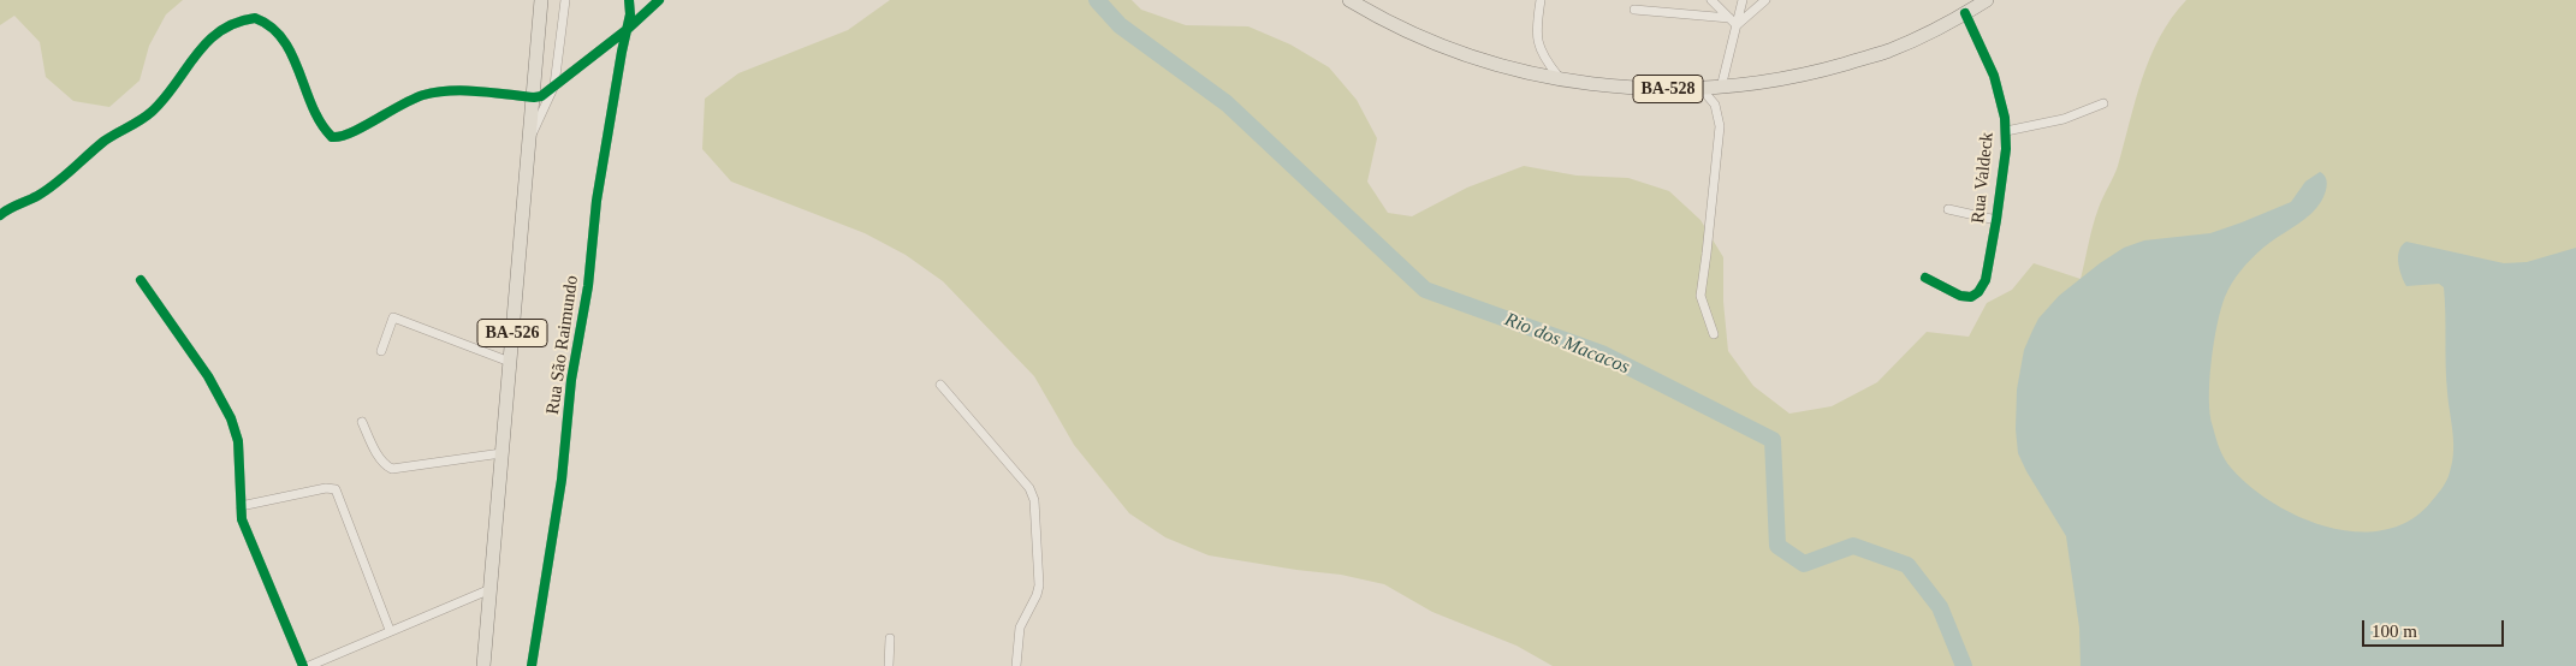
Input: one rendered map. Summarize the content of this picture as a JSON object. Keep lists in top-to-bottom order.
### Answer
{
  "streets": {
    "main road": ["BA-528", "BA-526"],
    "street": ["Rua Valdeck", "Rua São Raimundo"]
  },
  "crossings": [
    ["BA-528", "Rua Valdeck"]
  ],
  "water": ["Rio dos Macacos"],
  "scale_bar": "100 m"
}
